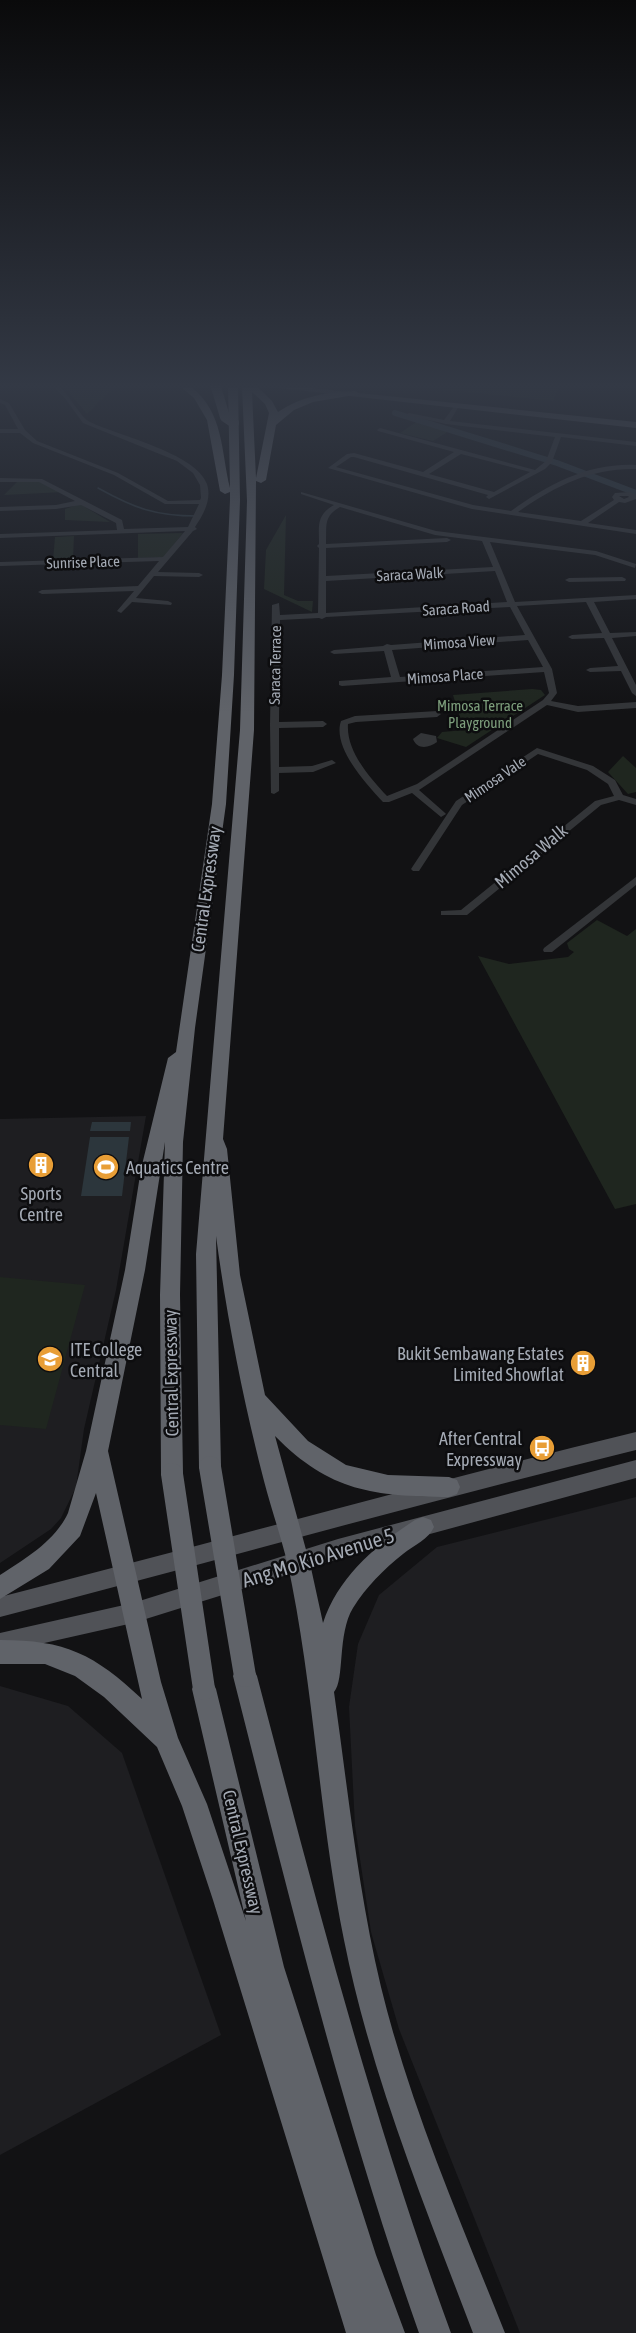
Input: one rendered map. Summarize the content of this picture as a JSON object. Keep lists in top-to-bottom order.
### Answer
{
  "streets": {
    "highway": ["Central Expressway"],
    "main road": ["Ang Mo Kio Avenue 5"],
    "street": [
      "Sunrise Place",
      "Saraca Walk",
      "Saraca Road",
      "Mimosa View",
      "Saraca Terrace",
      "Mimosa Place",
      "Mimosa Vale",
      "Mimosa Walk"
    ]
  },
  "crossings": [
    ["Saraca Road", "Saraca Terrace"],
    ["Mimosa Vale", "Mimosa Walk"]
  ],
  "parks": ["Mimosa Terrace Playground"],
  "places": {
    "building": ["Sports Centre", "Bukit Sembawang Estates Limited Showflat"],
    "sports": ["Aquatics Centre"],
    "school or university": ["ITE College Central"],
    "bus stop": ["After Central Expressway"]
  }
}
